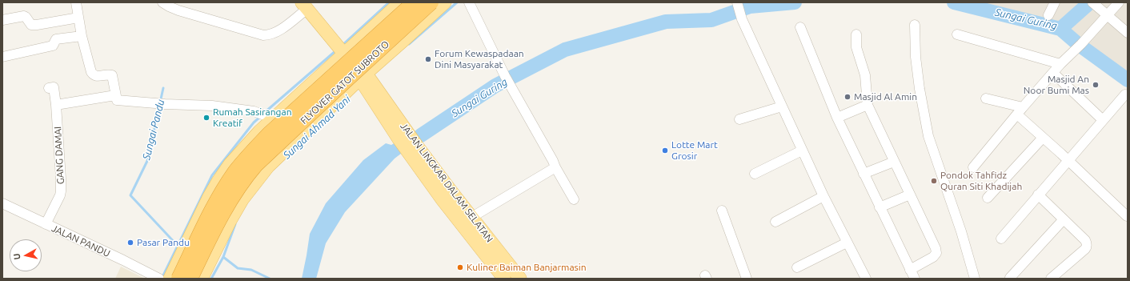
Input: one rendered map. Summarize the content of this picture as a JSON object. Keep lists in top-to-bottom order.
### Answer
{
  "streets": {
    "highway": ["FLYOVER GATOT SUBROTO"],
    "main road": ["JALAN LINGKAR DALAM SELATAN"],
    "street": ["GANG DAMAI", "JALAN PANDU"]
  },
  "crossings": [
    ["GANG DAMAI", "JALAN PANDU"]
  ],
  "water": ["Sungai Guring", "Sungai Ahmad Yani", "Sungai Pandu"],
  "places": [
    "Forum Kewaspadaan Dini Masyarakat",
    "Masjid An Noor Bumi Mas",
    "Masjid Al Amin",
    "Rumah Sasirangan Kreatif",
    "Lotte Mart Grosir",
    "Pondok Tahfidz Quran Siti Khadijah",
    "Pasar Pandu",
    "Kuliner Baiman Banjarmasin"
  ],
  "north": "left"
}
